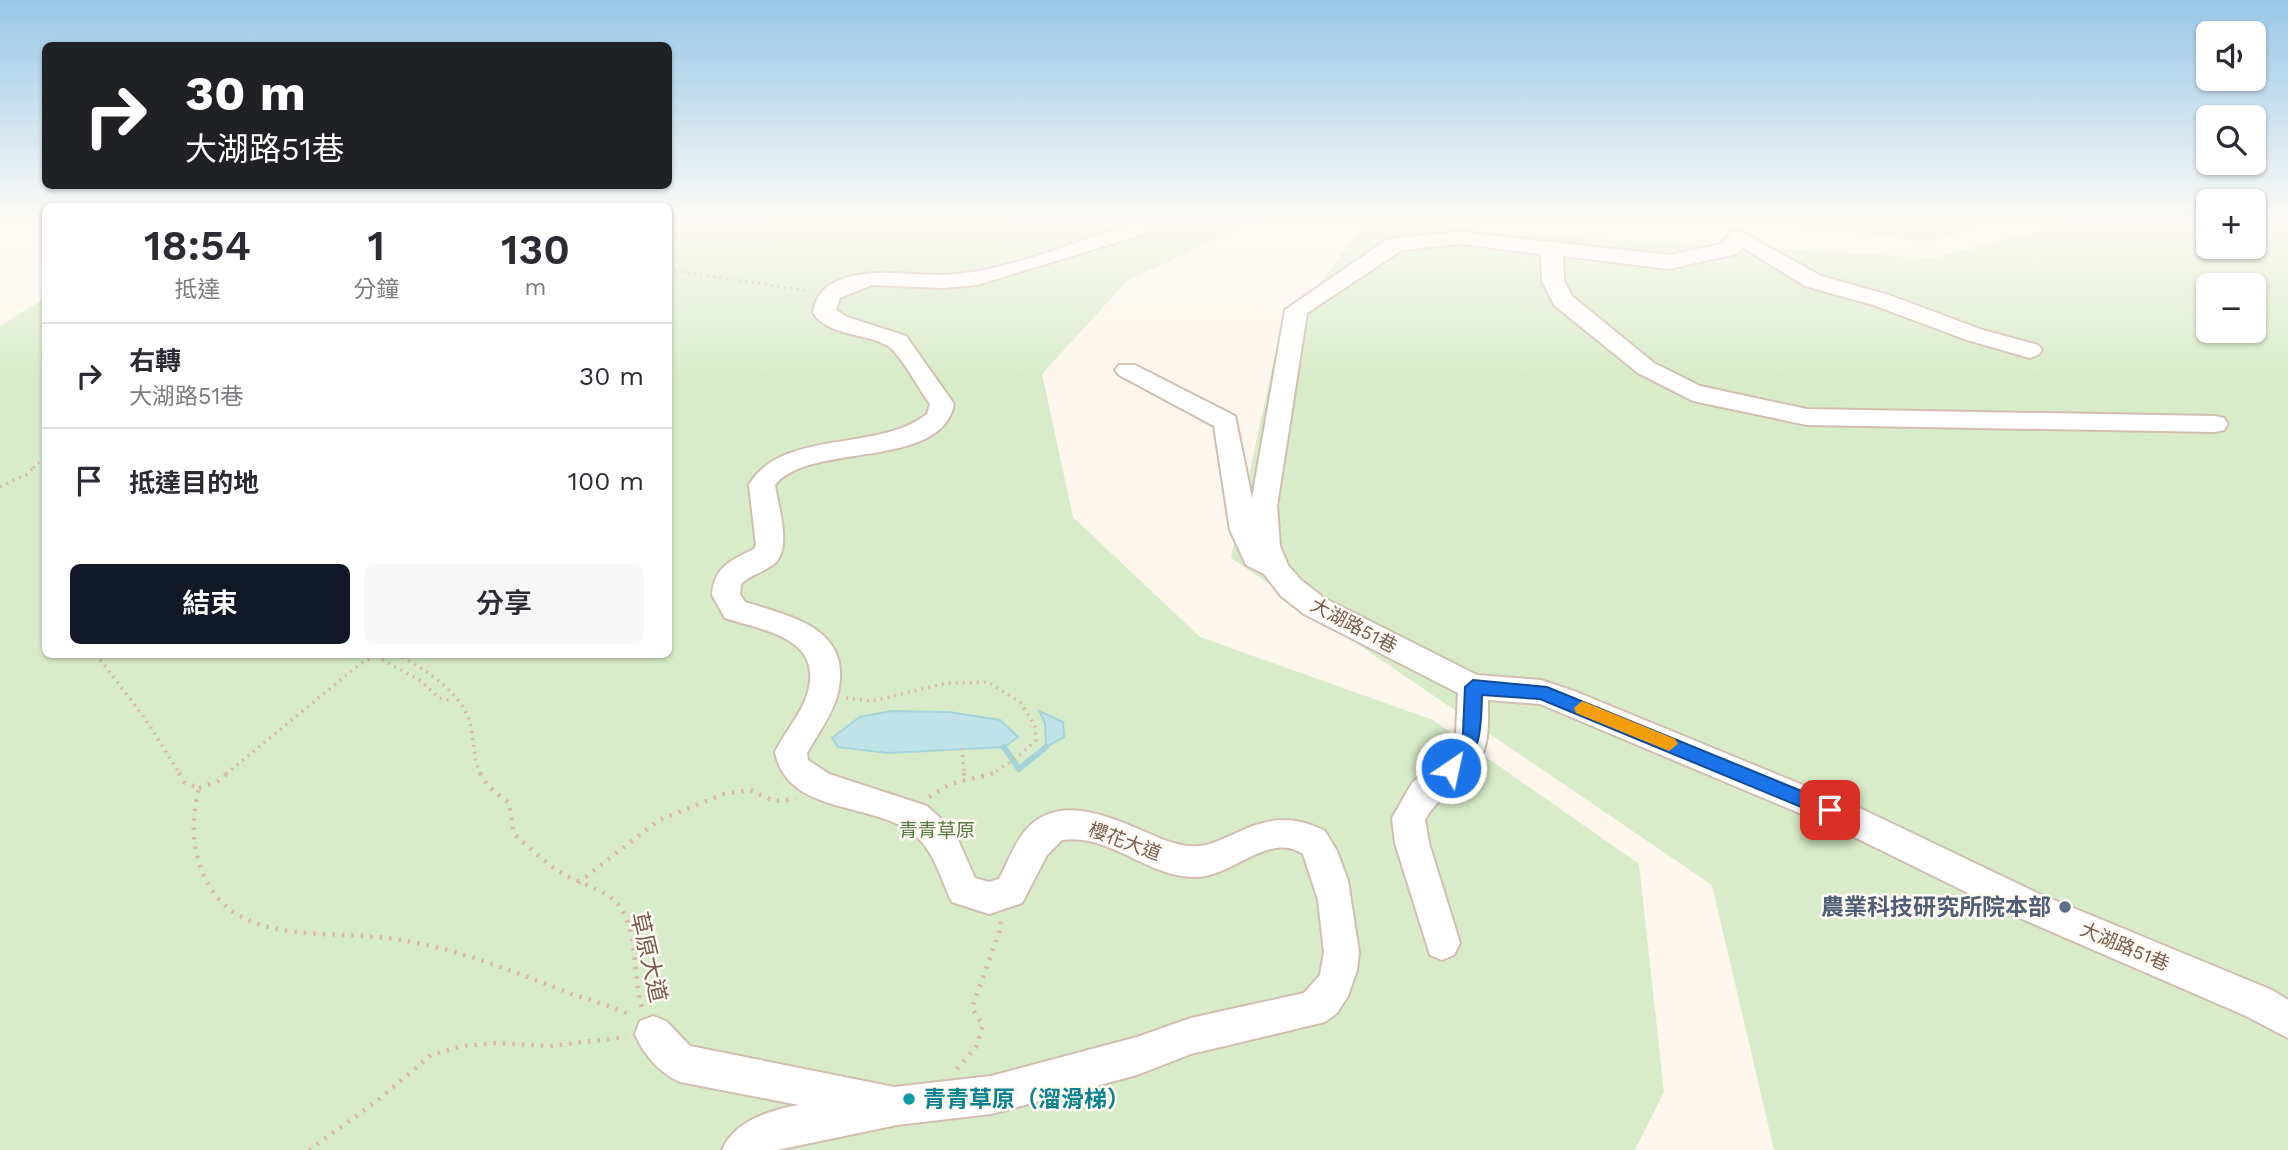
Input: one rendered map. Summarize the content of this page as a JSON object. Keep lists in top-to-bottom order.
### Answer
{
  "streets": {
    "street": ["大湖路51巷", "櫻花大道"],
    "path": ["草原大道"]
  },
  "parks": ["青青草原"],
  "places": ["農業科技研究所院本部", "青青草原（溜滑梯）"],
  "page": {
    "map_buttons": ["+", "−"],
    "turn": ["30 m", "大湖路51巷"],
    "eta": [
      "18:54",
      "抵達",
      "1",
      "分鐘",
      "130",
      "m"
    ],
    "list": [
      {
        "name": "右轉",
        "note": "大湖路51巷",
        "value": "30 m"
      },
      {
        "name": "抵達目的地",
        "value": "100 m"
      }
    ],
    "buttons": ["結束", "分享"]
  }
}
